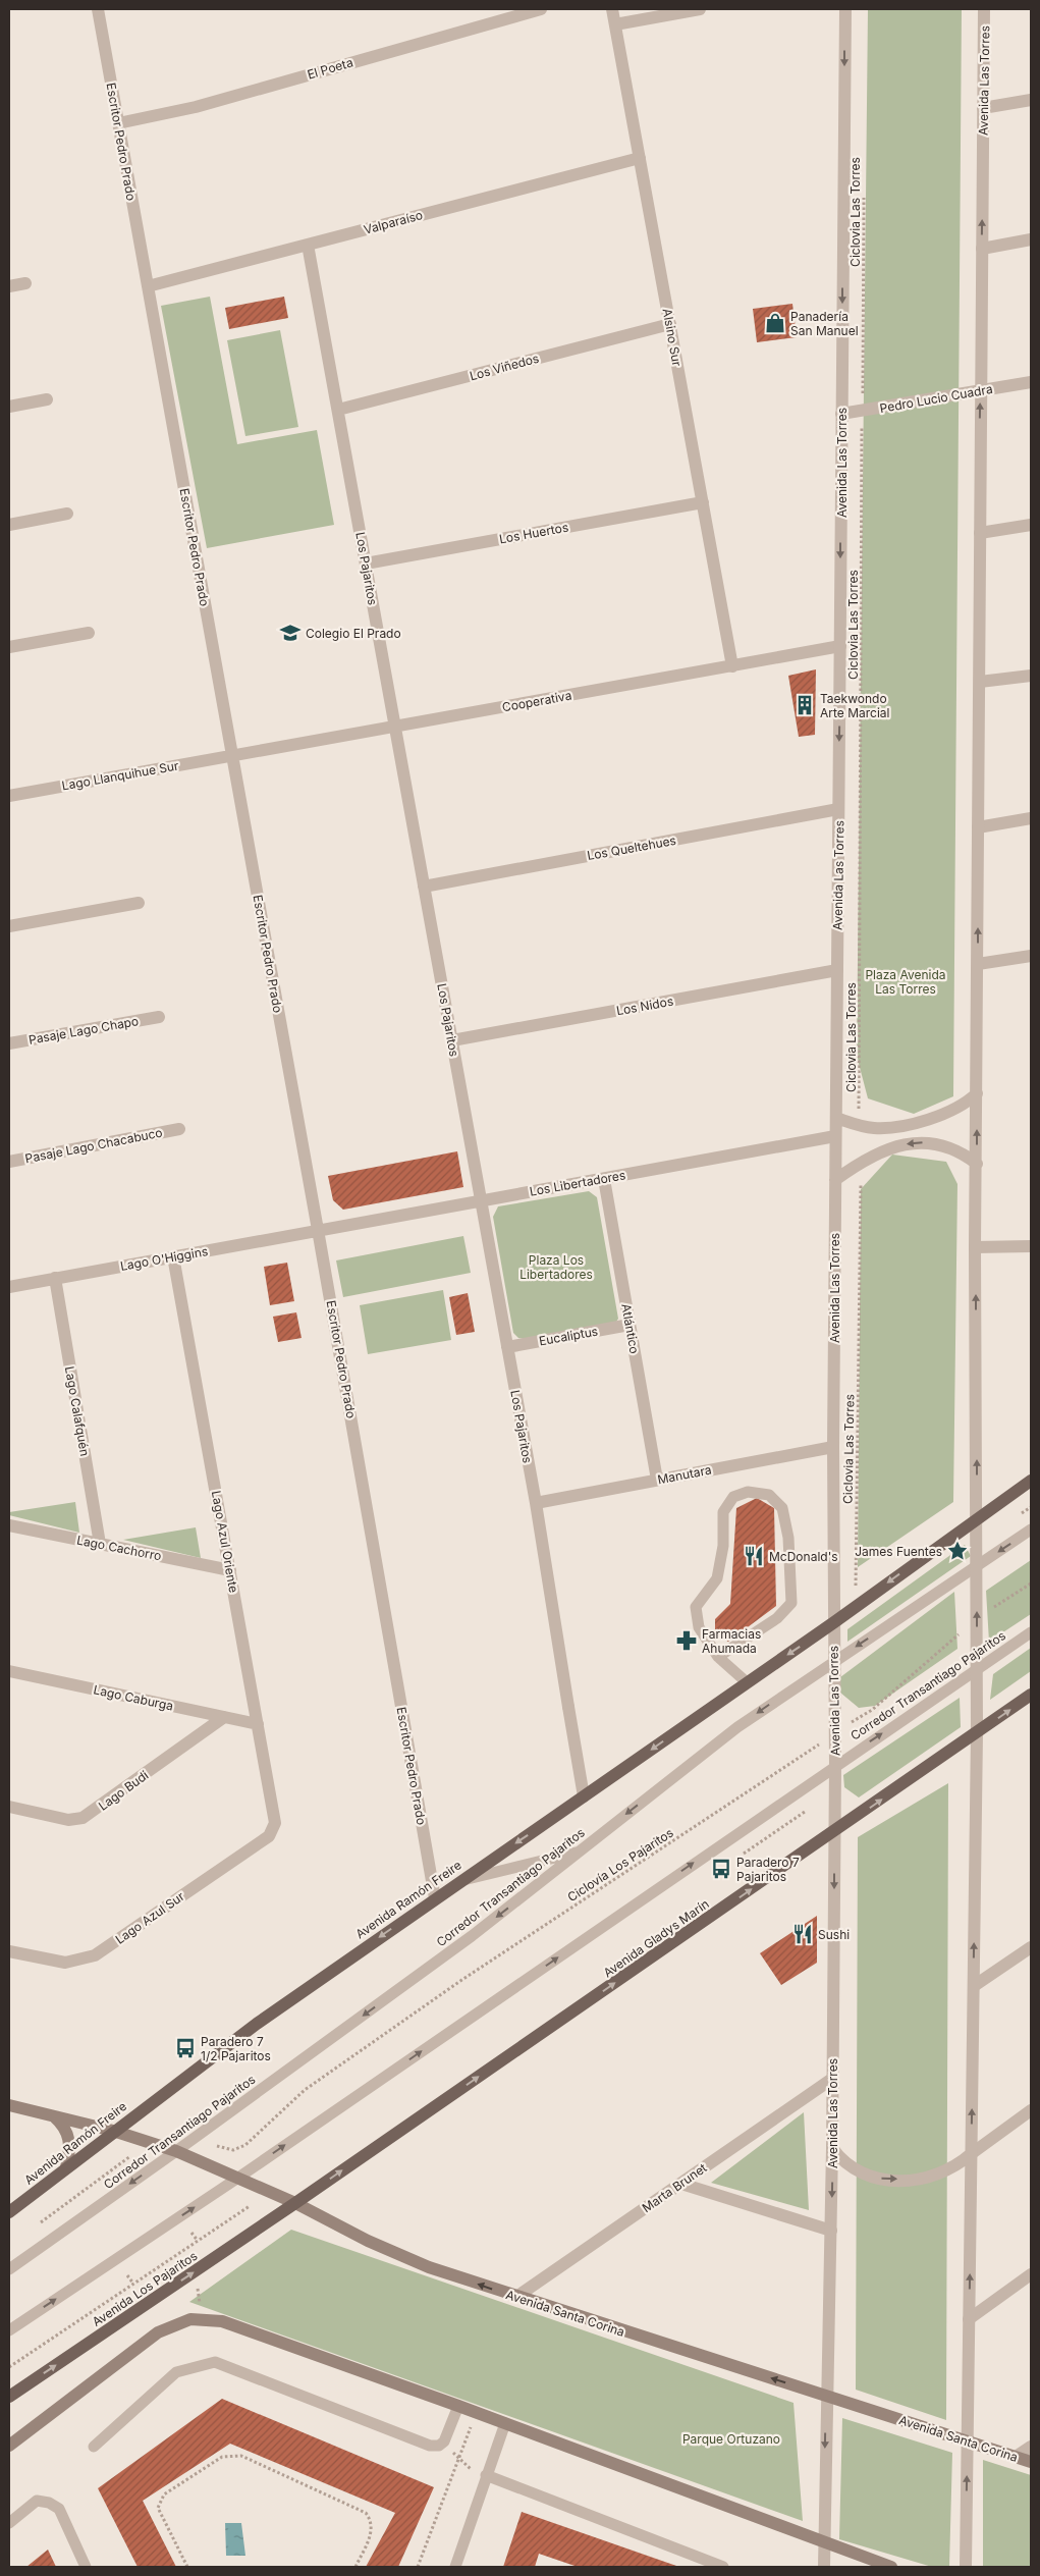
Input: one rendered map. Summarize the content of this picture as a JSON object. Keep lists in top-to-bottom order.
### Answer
{
  "streets": {
    "main road": [
      "Avenida Ramón Freire",
      "Avenida Gladys Marín",
      "Avenida Los Pajaritos",
      "Avenida Santa Corina"
    ],
    "street": [
      "El Poeta",
      "Avenida Las Torres",
      "Escritor Pedro Prado",
      "Valparaíso",
      "Alsino Sur",
      "Los Viñedos",
      "Pedro Lucio Cuadra",
      "Los Huertos",
      "Los Pajaritos",
      "Cooperativa",
      "Lago Llanquihue Sur",
      "Los Queltehues",
      "Los Nidos",
      "Pasaje Lago Chapo",
      "Pasaje Lago Chacabuco",
      "Los Libertadores",
      "Lago O'Higgins",
      "Atlántico",
      "Eucaliptus",
      "Lago Calafquén",
      "Manutara",
      "Lago Azul Oriente",
      "Lago Cachorro",
      "Lago Caburga",
      "Lago Budi",
      "Lago Azul Sur",
      "Marta Brunet"
    ],
    "lane": ["Corredor Transantiago Pajaritos"],
    "path": ["Ciclovia Las Torres", "Ciclovía Los Pajaritos"]
  },
  "crossings": [
    ["El Poeta", "Escritor Pedro Prado"],
    ["Avenida Las Torres", "Pedro Lucio Cuadra"],
    ["Avenida Las Torres", "Cooperativa"],
    ["Avenida Las Torres", "Los Queltehues"],
    ["Avenida Las Torres", "Los Nidos"],
    ["Avenida Las Torres", "Los Libertadores"],
    ["Avenida Las Torres", "Manutara"],
    ["Avenida Las Torres", "Corredor Transantiago Pajaritos"],
    ["Avenida Las Torres", "Ciclovía Los Pajaritos"],
    ["Avenida Las Torres", "Avenida Ramón Freire"],
    ["Avenida Las Torres", "Avenida Gladys Marín"],
    ["Avenida Las Torres", "Marta Brunet"],
    ["Avenida Las Torres", "Avenida Santa Corina"],
    ["Escritor Pedro Prado", "Valparaíso"],
    ["Escritor Pedro Prado", "Cooperativa"],
    ["Escritor Pedro Prado", "Lago Llanquihue Sur"],
    ["Escritor Pedro Prado", "Los Libertadores"],
    ["Escritor Pedro Prado", "Lago O'Higgins"],
    ["Escritor Pedro Prado", "Avenida Ramón Freire"],
    ["Ciclovia Las Torres", "Pedro Lucio Cuadra"],
    ["Valparaíso", "Alsino Sur"],
    ["Valparaíso", "Los Pajaritos"],
    ["Alsino Sur", "Los Viñedos"],
    ["Alsino Sur", "Los Huertos"],
    ["Alsino Sur", "Cooperativa"],
    ["Los Viñedos", "Los Pajaritos"],
    ["Los Huertos", "Los Pajaritos"],
    ["Los Pajaritos", "Cooperativa"],
    ["Los Pajaritos", "Los Queltehues"],
    ["Los Pajaritos", "Los Nidos"],
    ["Los Pajaritos", "Los Libertadores"],
    ["Los Pajaritos", "Eucaliptus"],
    ["Los Pajaritos", "Manutara"],
    ["Los Pajaritos", "Avenida Ramón Freire"],
    ["Cooperativa", "Lago Llanquihue Sur"],
    ["Los Libertadores", "Lago O'Higgins"],
    ["Los Libertadores", "Atlántico"],
    ["Lago O'Higgins", "Lago Calafquén"],
    ["Lago O'Higgins", "Lago Azul Oriente"],
    ["Atlántico", "Eucaliptus"],
    ["Atlántico", "Manutara"],
    ["Lago Calafquén", "Lago Cachorro"],
    ["Lago Azul Oriente", "Lago Cachorro"],
    ["Lago Azul Oriente", "Lago Caburga"],
    ["Lago Azul Oriente", "Lago Azul Sur"],
    ["Corredor Transantiago Pajaritos", "Avenida Santa Corina"],
    ["Lago Caburga", "Lago Budi"],
    ["Avenida Ramón Freire", "Avenida Santa Corina"],
    ["Avenida Gladys Marín", "Avenida Los Pajaritos"],
    ["Avenida Gladys Marín", "Avenida Santa Corina"],
    ["Marta Brunet", "Avenida Santa Corina"],
    ["Avenida Los Pajaritos", "Avenida Santa Corina"]
  ],
  "one_way": ["Avenida Ramón Freire", "Avenida Gladys Marín", "Avenida Santa Corina"],
  "parks": ["Plaza Avenida Las Torres", "Plaza Los Libertadores", "Parque Ortuzano"],
  "places": {
    "shop": ["Panadería San Manuel"],
    "school or university": ["Colegio El Prado"],
    "building": ["Taekwondo Arte Marcial"],
    "place": ["James Fuentes"],
    "restaurant": ["McDonald's", "Sushi"],
    "pharmacy": ["Farmacias Ahumada"],
    "bus stop": ["Paradero 7 Pajaritos", "Paradero 7 1/2 Pajaritos"]
  }
}
